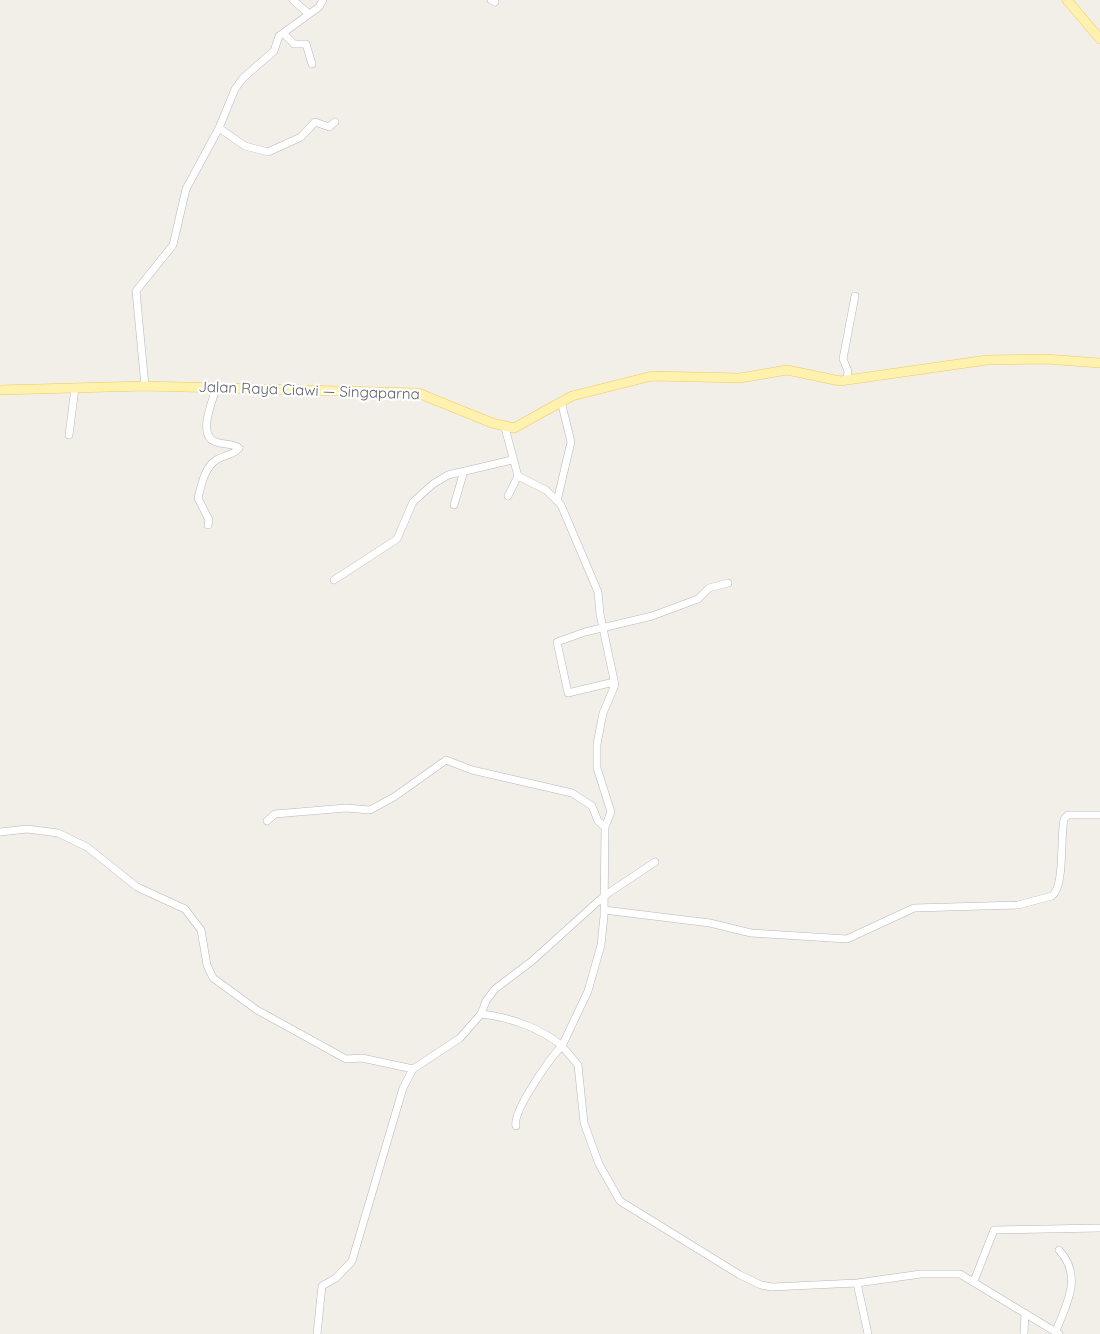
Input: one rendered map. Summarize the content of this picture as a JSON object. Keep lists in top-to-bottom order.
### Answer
{
  "streets": {
    "main road": ["Jalan Raya Ciawi — Singaparna"]
  }
}
